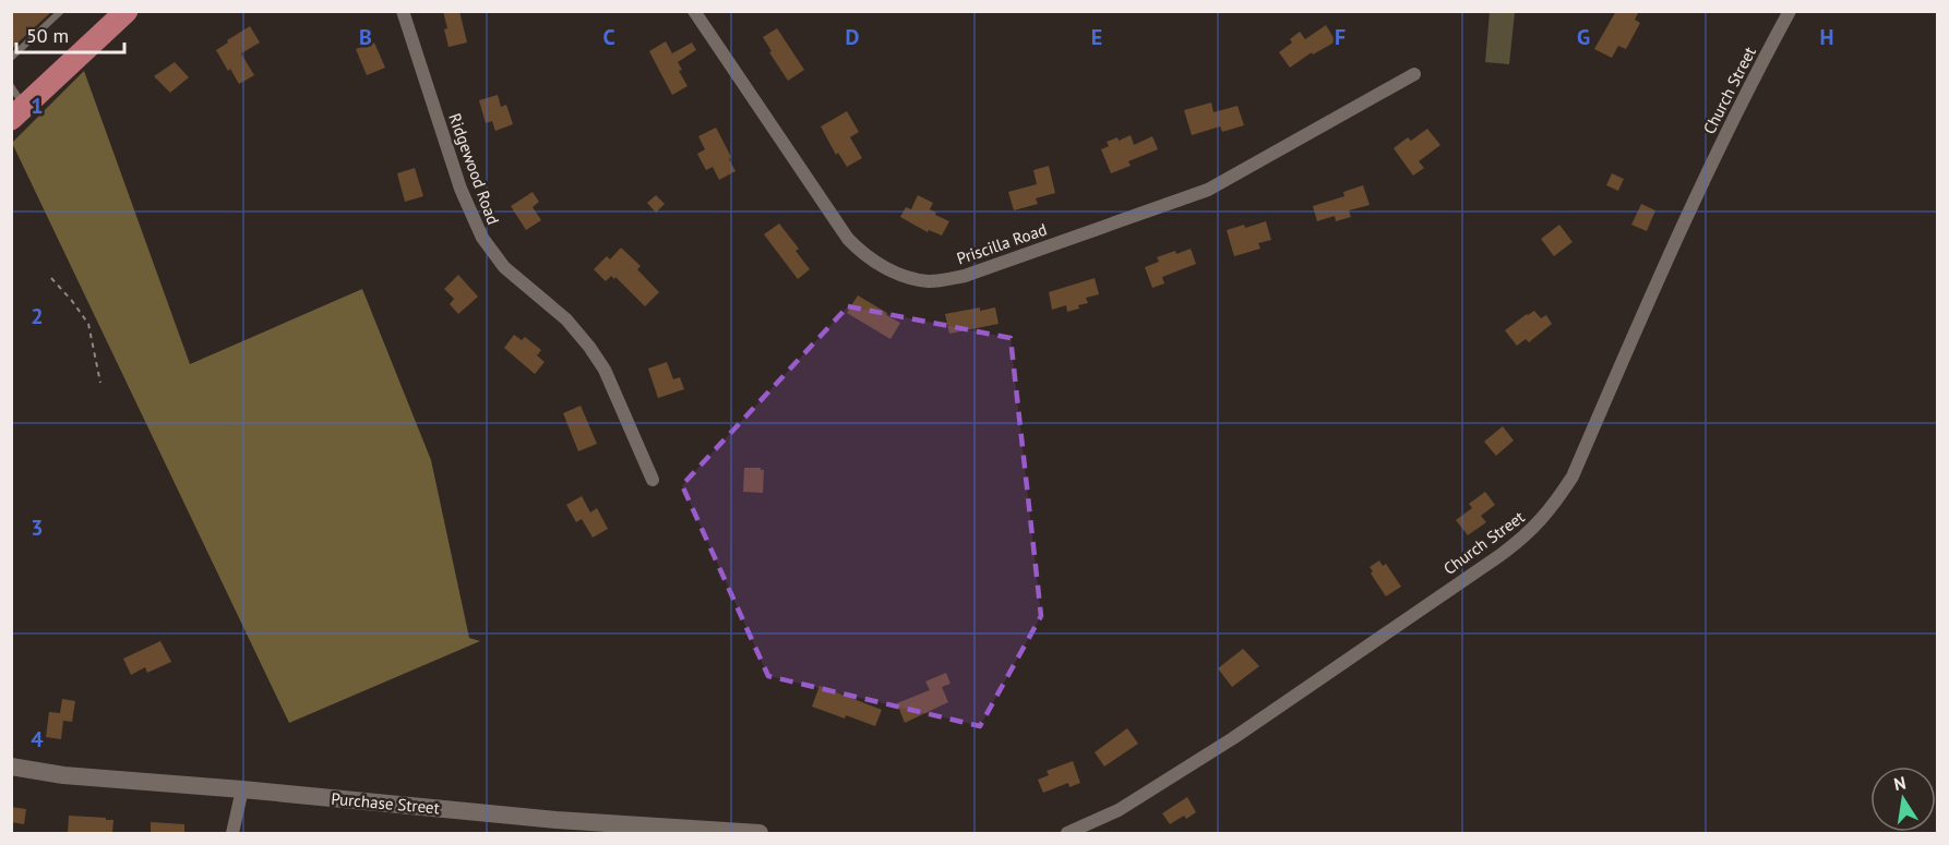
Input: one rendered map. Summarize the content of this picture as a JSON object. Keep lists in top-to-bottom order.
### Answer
{
  "streets": {
    "street": [
      "Church Street",
      "Ridgewood Road",
      "Priscilla Road",
      "Purchase Street"
    ]
  },
  "scale_bar": "50 m",
  "north": "top",
  "grid": {
    "columns": [
      "B",
      "C",
      "D",
      "E",
      "F",
      "G",
      "H"
    ],
    "rows": [
      "1",
      "2",
      "3",
      "4"
    ]
  }
}
